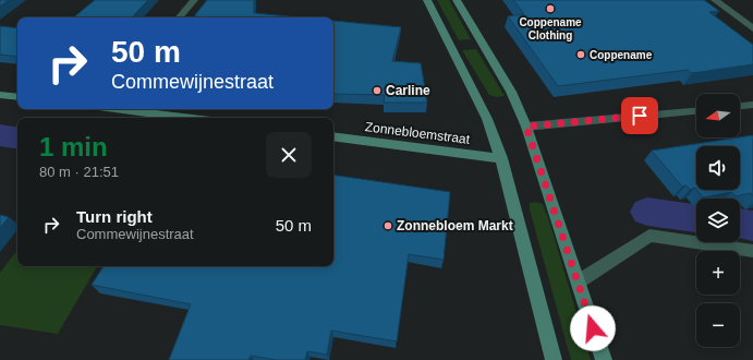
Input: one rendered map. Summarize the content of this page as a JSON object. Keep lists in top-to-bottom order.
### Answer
{
  "streets": {
    "main road": ["Zonnebloemstraat"]
  },
  "places": [
    "Coppename Clothing",
    "Coppename",
    "Carline",
    "Zonnebloem Markt"
  ],
  "north": "left",
  "page": {
    "turn": ["50 m", "Commewijnestraat"],
    "map_buttons": ["+", "−"],
    "heading": ["1 min", "80 m · 21:51"],
    "list": [
      {
        "name": "Turn right",
        "note": "Commewijnestraat",
        "value": "50 m"
      }
    ]
  }
}
